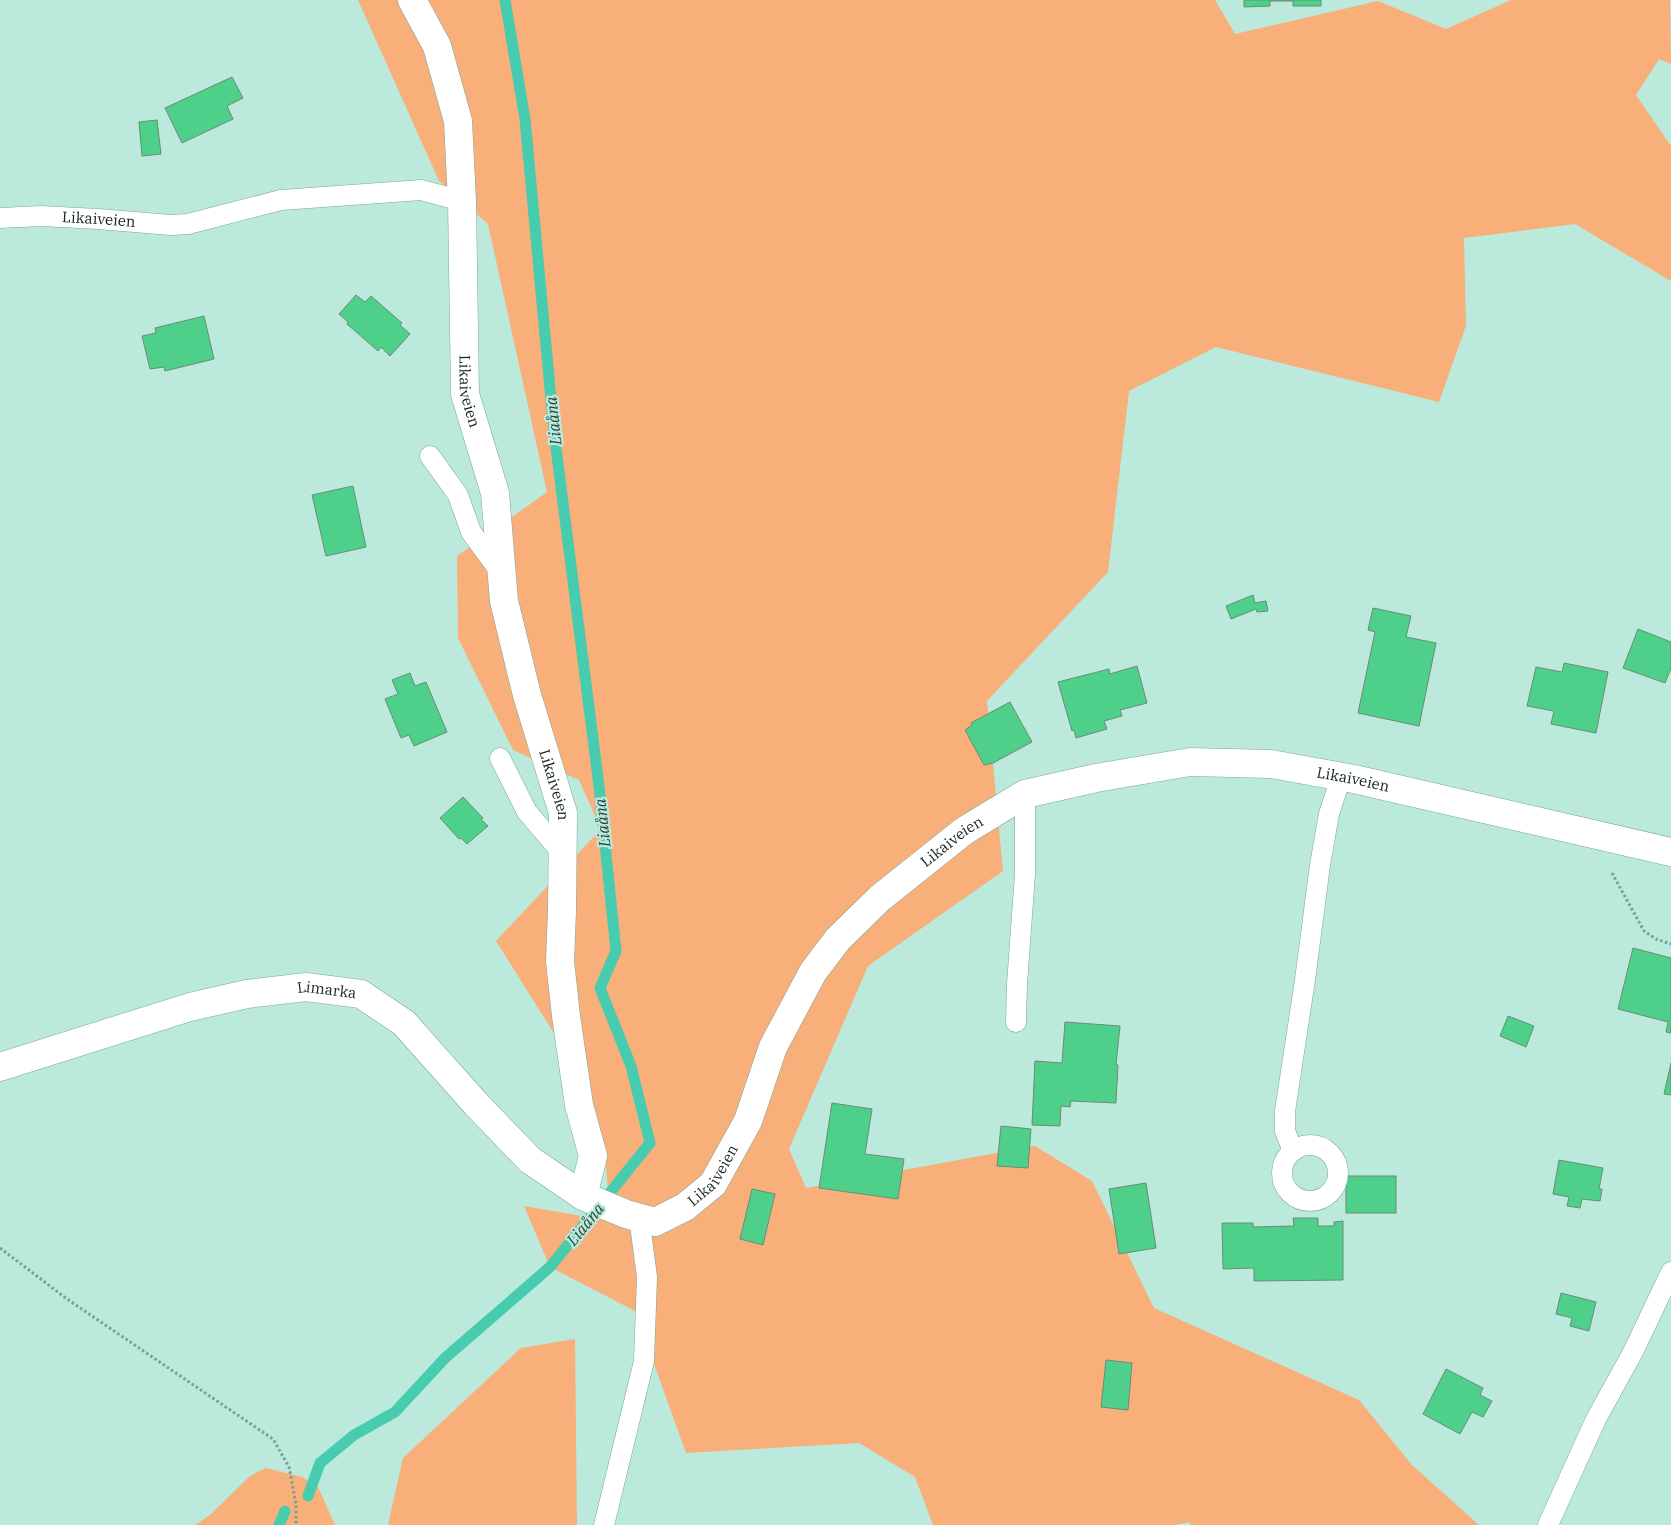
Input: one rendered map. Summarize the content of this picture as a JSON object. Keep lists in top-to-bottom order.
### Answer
{
  "streets": {
    "street": ["Likaiveien", "Limarka"]
  },
  "crossings": [
    ["Likaiveien", "Limarka"]
  ],
  "water": ["Liaåna"]
}
